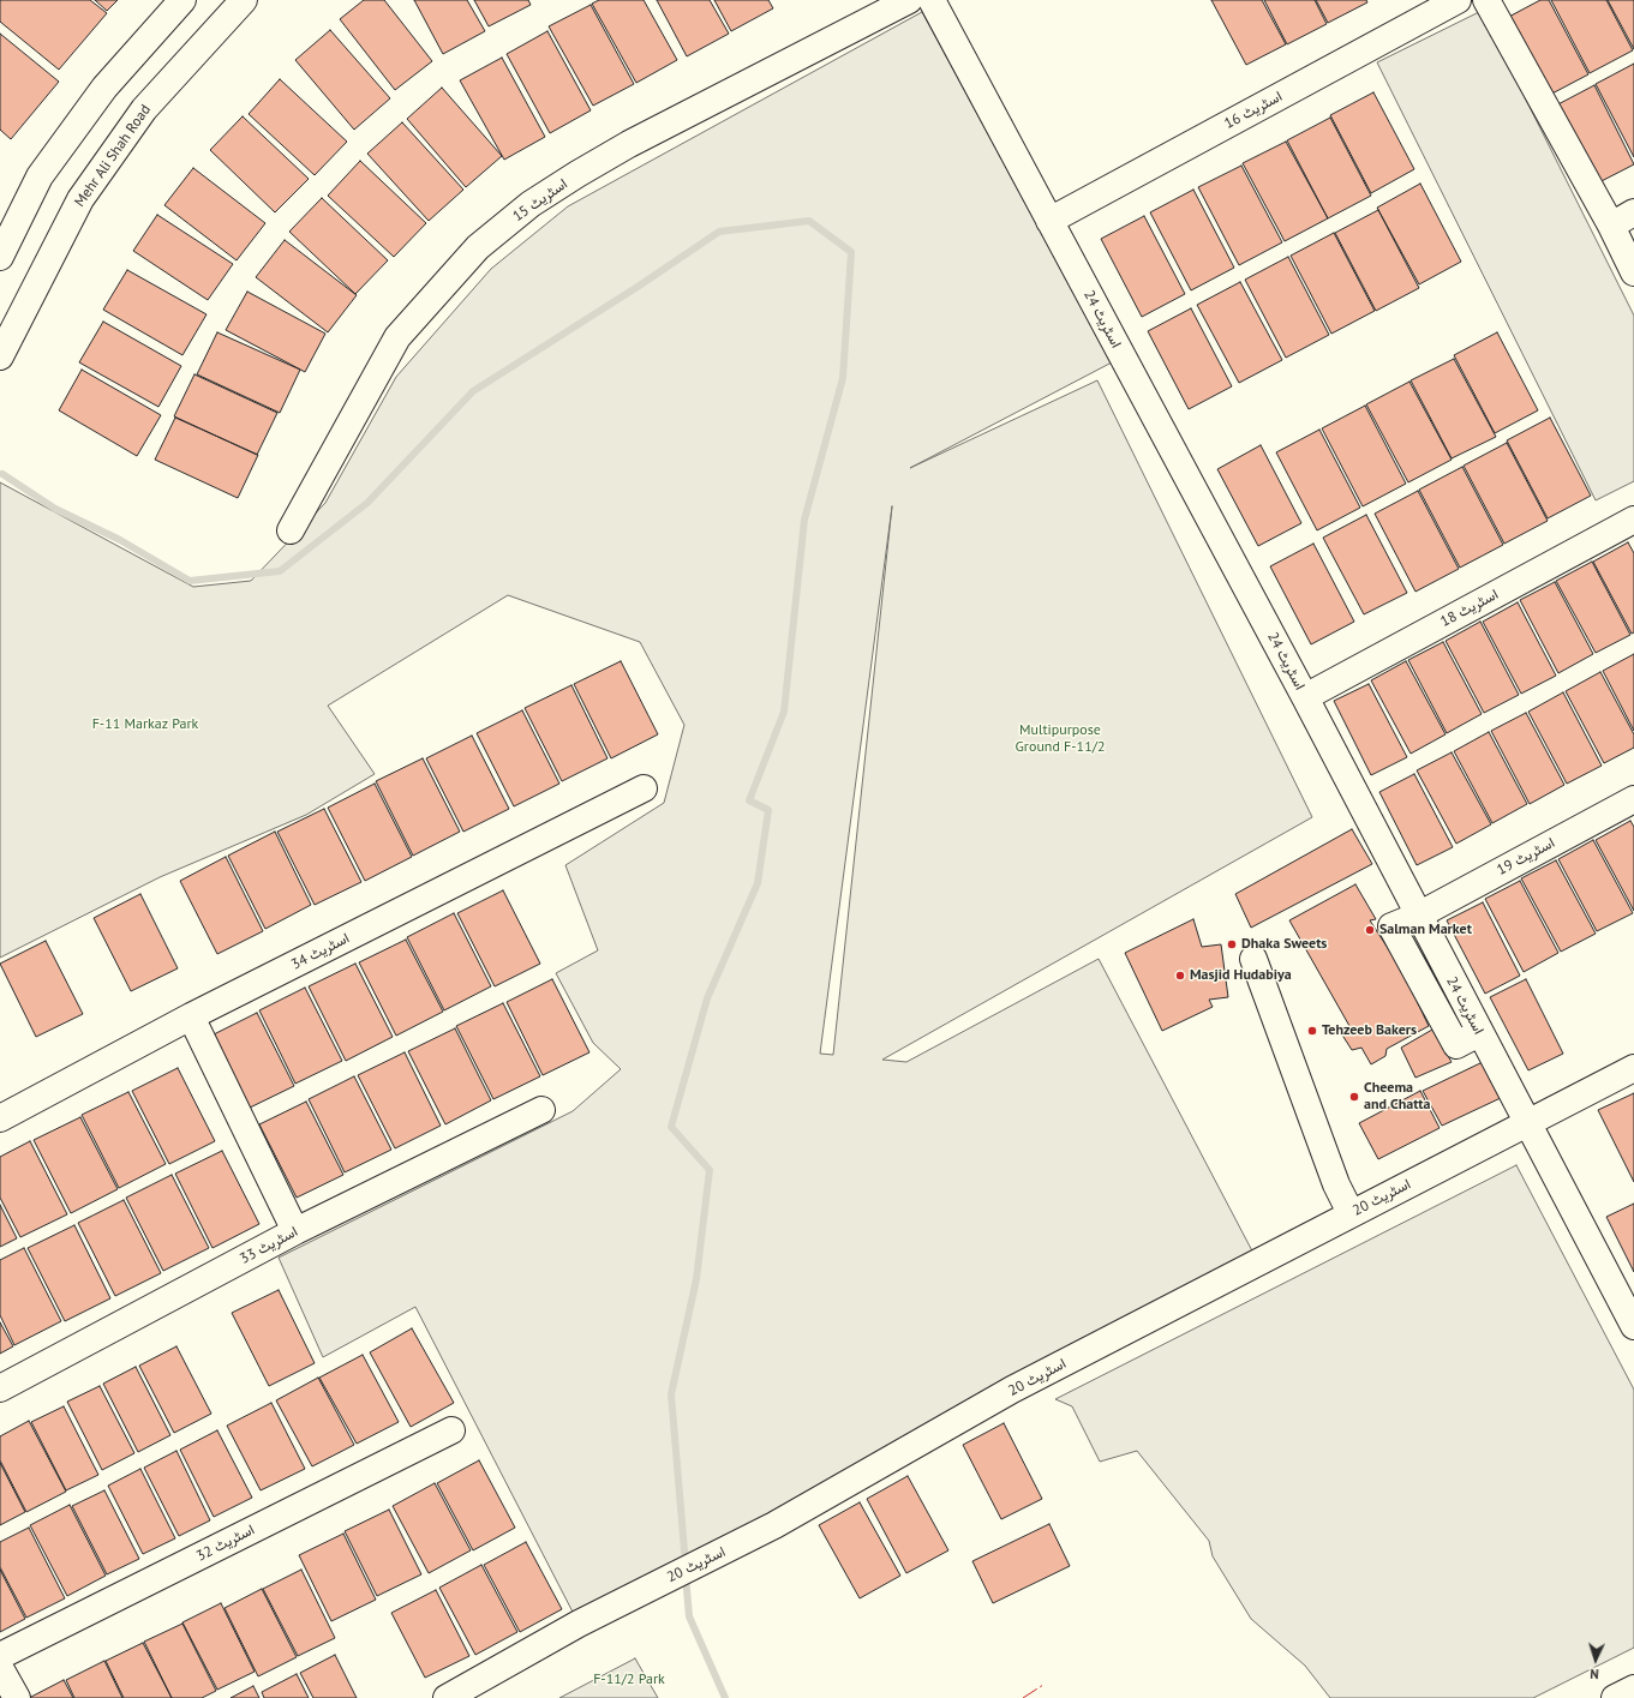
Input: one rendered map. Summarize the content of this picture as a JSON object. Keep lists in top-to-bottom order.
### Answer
{
  "streets": {
    "street": [
      "اسٹریٹ 16",
      "Mehr Ali Shah Road",
      "اسٹریٹ 15",
      "اسٹریٹ 24",
      "اسٹریٹ 18",
      "اسٹریٹ 19",
      "اسٹریٹ 34",
      "اسٹریٹ 20",
      "اسٹریٹ 33",
      "اسٹریٹ 32"
    ]
  },
  "crossings": [
    ["اسٹریٹ 16", "اسٹریٹ 24"],
    ["اسٹریٹ 24", "اسٹریٹ 18"],
    ["اسٹریٹ 24", "اسٹریٹ 19"],
    ["اسٹریٹ 24", "اسٹریٹ 20"]
  ],
  "parks": ["F-11 Markaz Park", "Multipurpose Ground F-11/2", "F-11/2 Park"],
  "places": [
    "Salman Market",
    "Dhaka Sweets",
    "Masjid Hudabiya",
    "Tehzeeb Bakers",
    "Cheema and Chatta"
  ],
  "north": "bottom"
}
